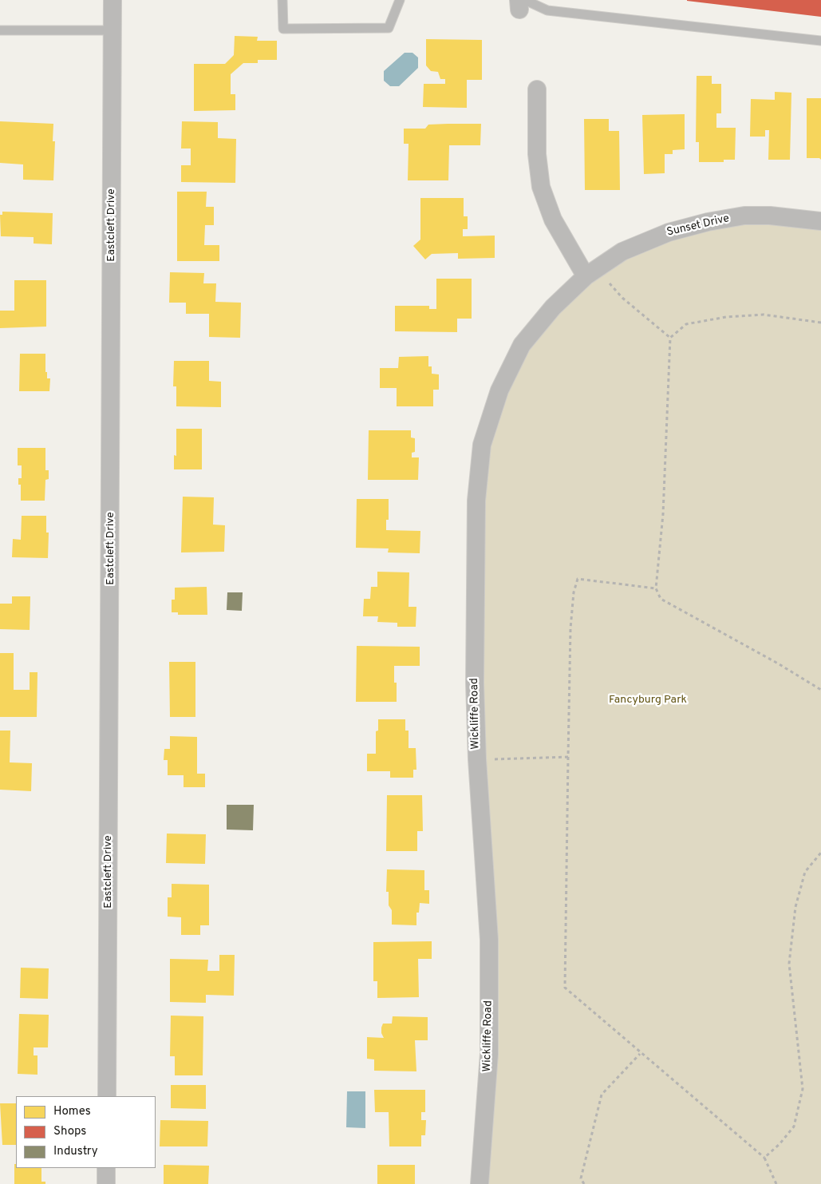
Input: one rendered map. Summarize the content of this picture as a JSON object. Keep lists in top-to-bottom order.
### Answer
{
  "streets": {
    "street": ["Eastcleft Drive", "Sunset Drive", "Wickliffe Road"]
  },
  "crossings": [
    ["Sunset Drive", "Wickliffe Road"]
  ],
  "parks": ["Fancyburg Park"],
  "legend": ["Homes", "Shops", "Industry"]
}
